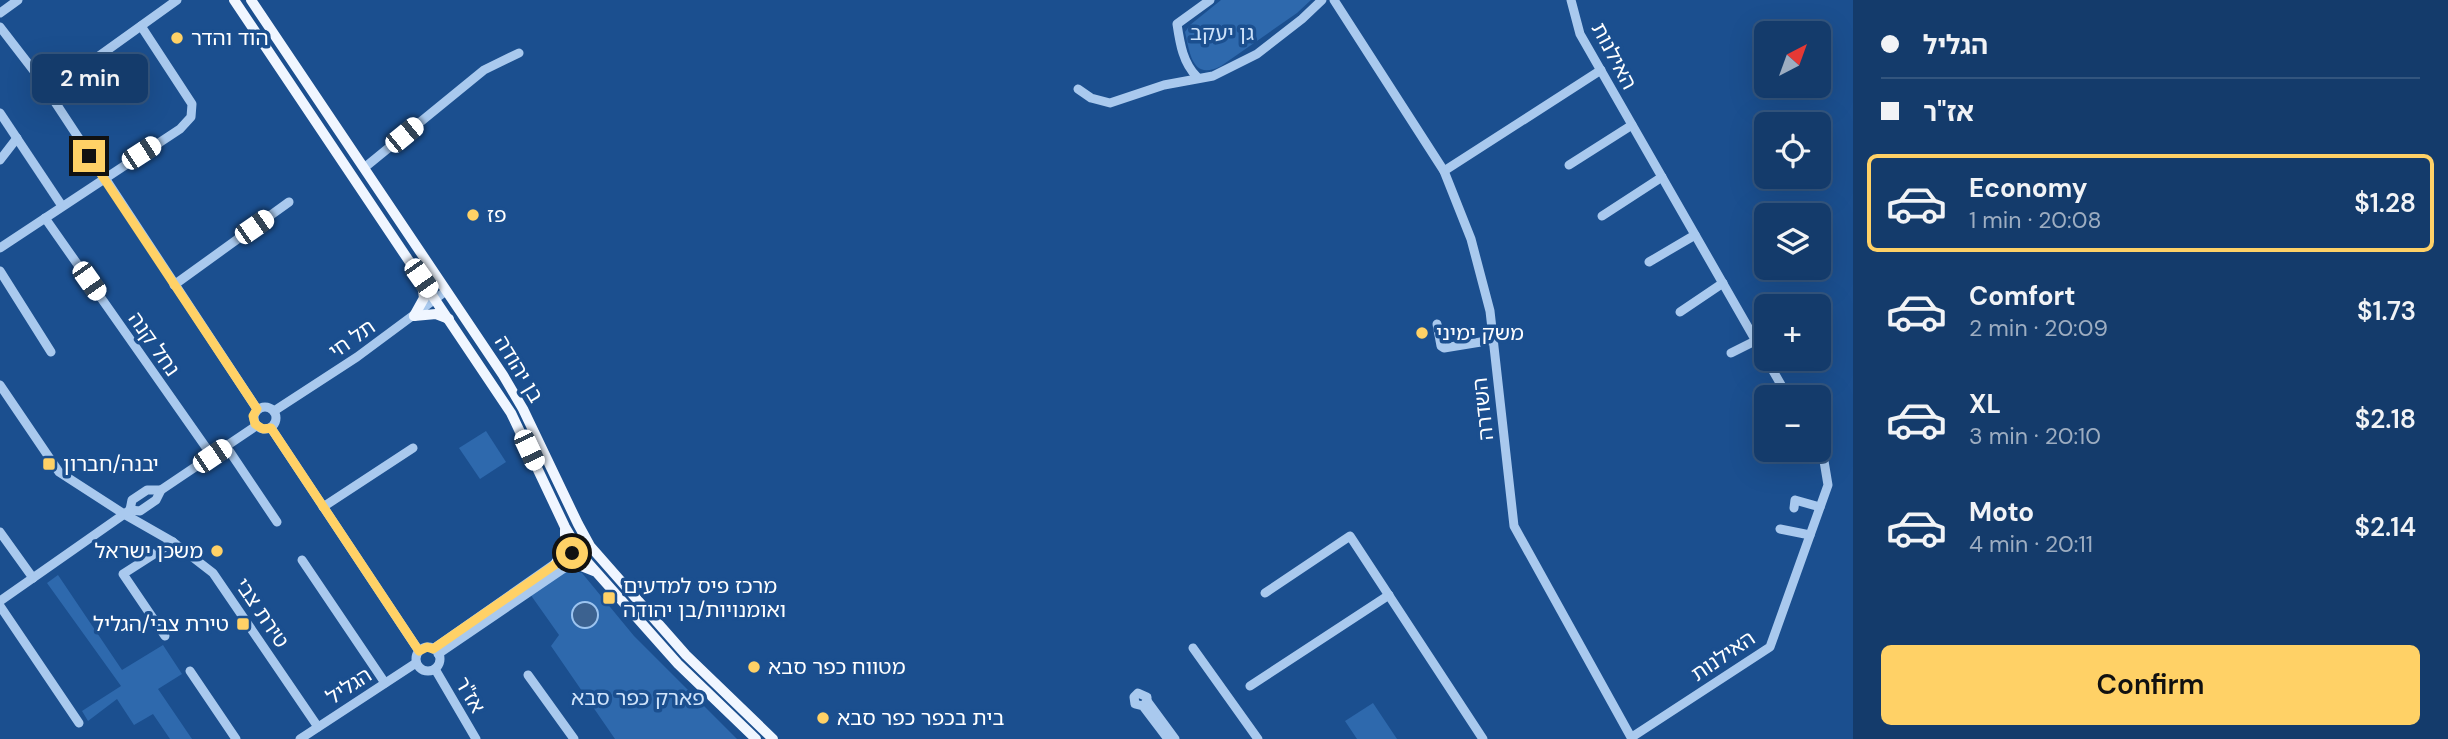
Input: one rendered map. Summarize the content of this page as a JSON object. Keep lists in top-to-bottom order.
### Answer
{
  "streets": {
    "main road": ["בן יהודה"],
    "street": [
      "האילנות",
      "תל חי",
      "נחל קנה",
      "השדרה",
      "טירת צבי",
      "הגליל",
      "אז\"ר"
    ]
  },
  "crossings": [
    ["האילנות", "השדרה"],
    ["תל חי", "בן יהודה"],
    ["טירת צבי", "הגליל"],
    ["הגליל", "אז\"ר"]
  ],
  "parks": ["גן יעקב", "פארק כפר סבא"],
  "places": {
    "other": [
      "הוד והדר",
      "פז",
      "משק ימיני",
      "משכן ישראל",
      "מטווח כפר סבא",
      "בית בכפר כפר סבא"
    ],
    "transit": ["יבנה/חברון", "מרכז פיס למדעים ואומנויות/בן יהודה", "טירת צבי/הגליל"]
  },
  "north": "top right",
  "page": {
    "banner": ["הגליל", "אז\"ר"],
    "map_buttons": ["+", "−"],
    "bubble": "2 min",
    "list": [
      {
        "name": "Economy",
        "note": "1 min · 20:08",
        "value": "$1.28"
      },
      {
        "name": "Comfort",
        "note": "2 min · 20:09",
        "value": "$1.73"
      },
      {
        "name": "XL",
        "note": "3 min · 20:10",
        "value": "$2.18"
      },
      {
        "name": "Moto",
        "note": "4 min · 20:11",
        "value": "$2.14"
      }
    ],
    "buttons": "Confirm"
  }
}
